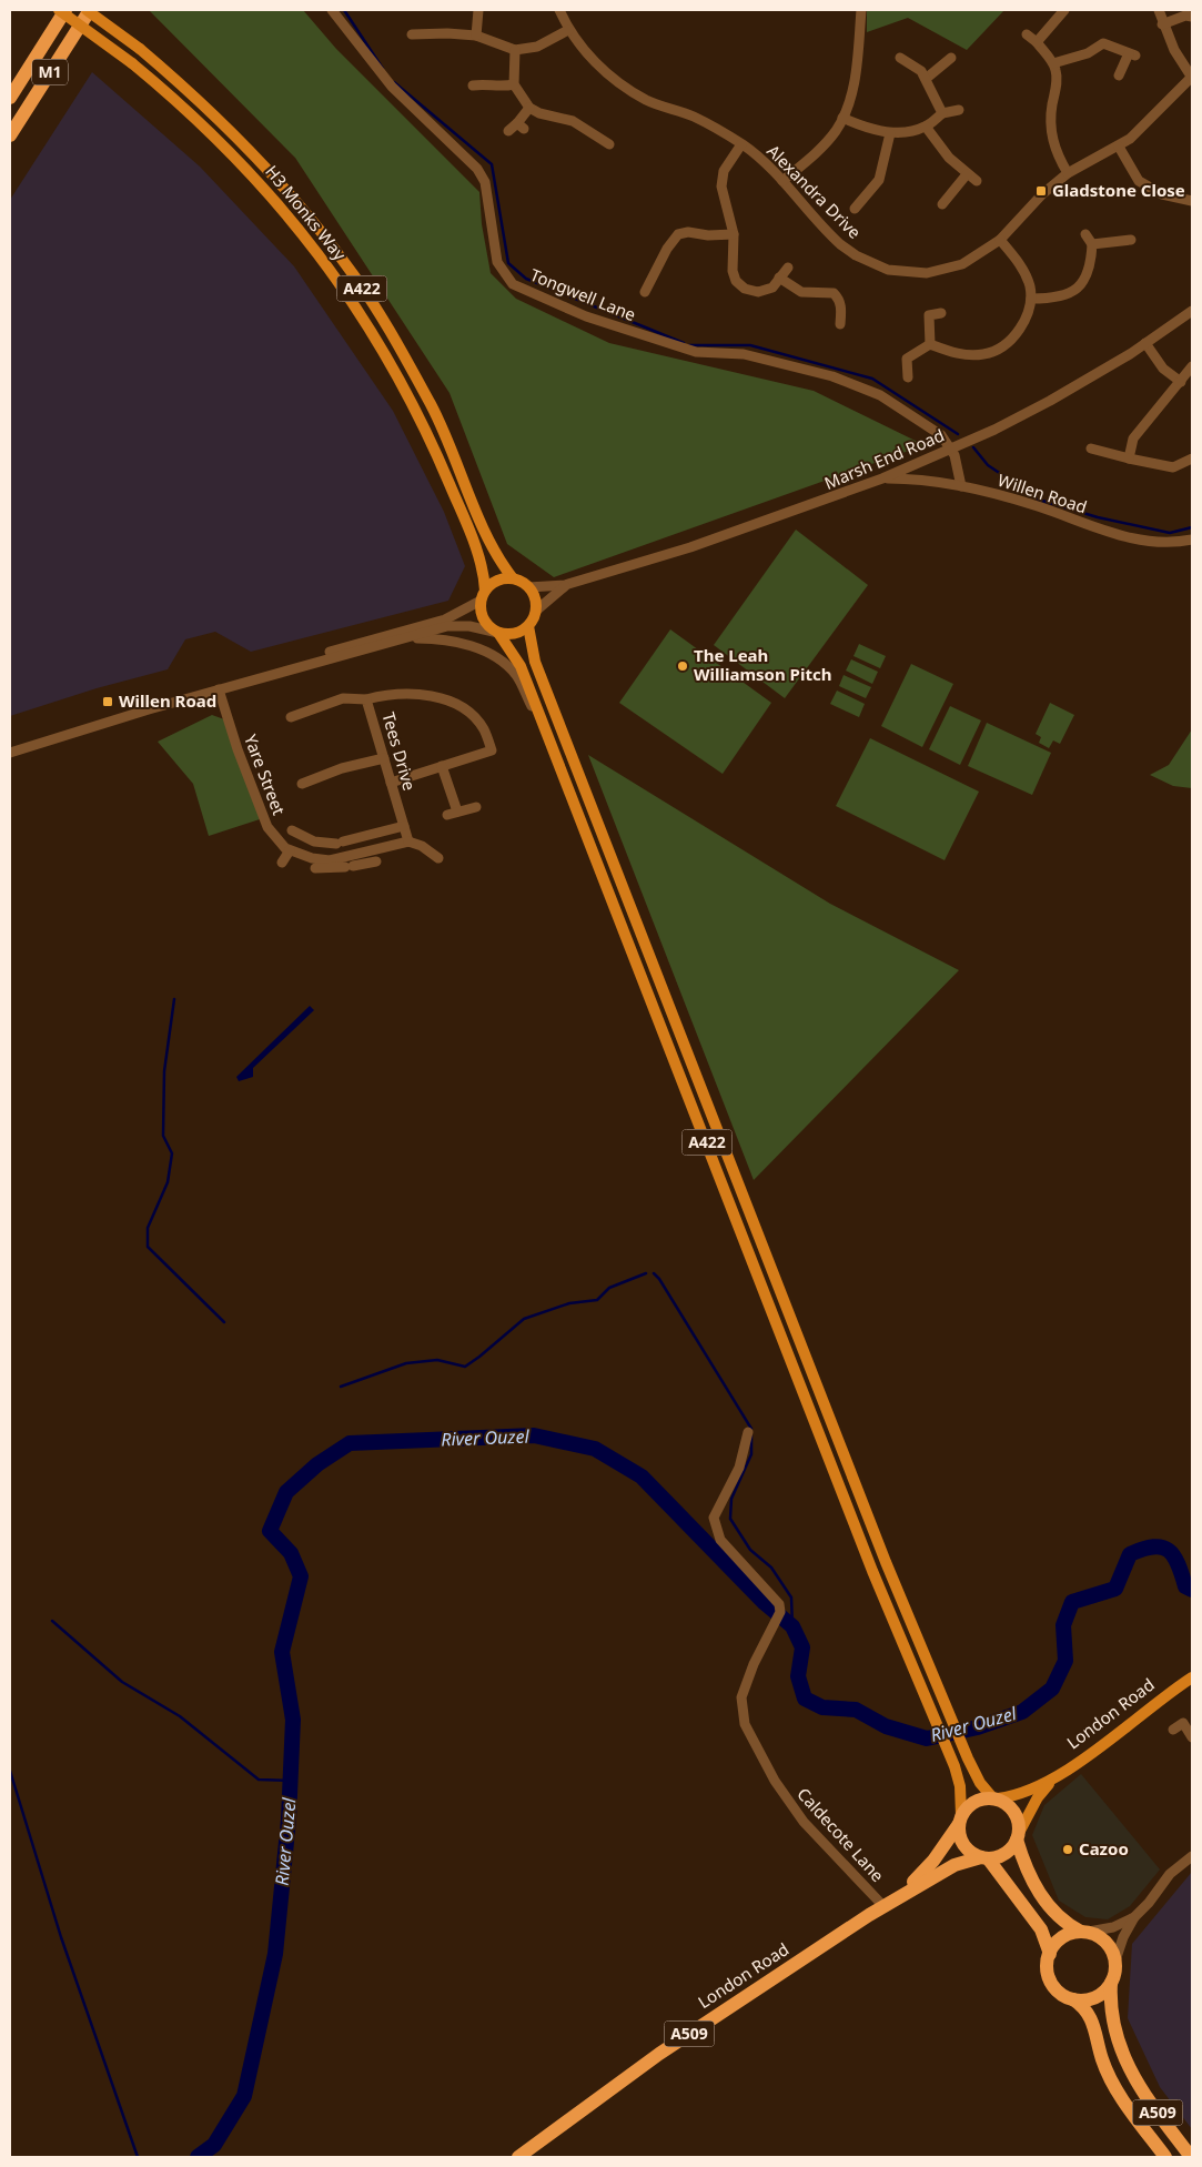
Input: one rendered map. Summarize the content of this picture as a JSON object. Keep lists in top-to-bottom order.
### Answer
{
  "streets": {
    "highway": ["M1", "London Road", "A509"],
    "main road": ["H3 Monks Way", "A422"],
    "street": [
      "Alexandra Drive",
      "Tongwell Lane",
      "Marsh End Road",
      "Willen Road",
      "Tees Drive",
      "Yare Street",
      "Caldecote Lane"
    ]
  },
  "crossings": [
    ["M1", "H3 Monks Way"],
    ["H3 Monks Way", "A422"],
    ["H3 Monks Way", "Marsh End Road"],
    ["A422", "Marsh End Road"],
    ["A422", "London Road"],
    ["Tongwell Lane", "Marsh End Road"],
    ["Marsh End Road", "Willen Road"],
    ["Tees Drive", "Yare Street"],
    ["London Road", "Caldecote Lane"]
  ],
  "water": ["River Ouzel"],
  "places": {
    "transit": ["Gladstone Close", "Willen Road"],
    "other": ["The Leah Williamson Pitch", "Cazoo"]
  }
}
